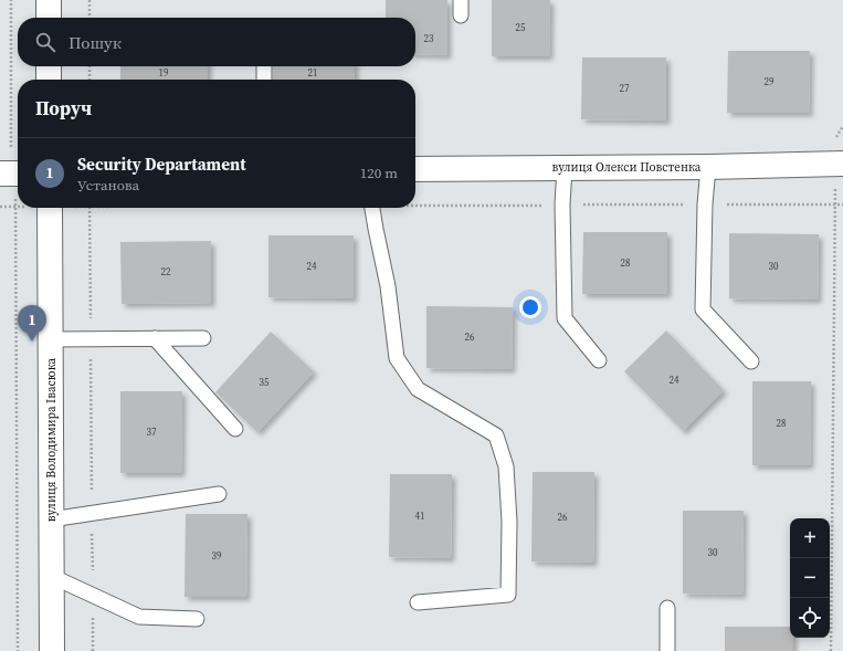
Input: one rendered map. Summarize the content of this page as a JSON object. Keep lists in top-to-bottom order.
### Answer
{
  "streets": {
    "street": ["вулиця Олекси Повстенка", "вулиця Володимира Івасюка"]
  },
  "house_numbers": [
    "25",
    "23",
    "19",
    "21",
    "29",
    "27",
    "28",
    "24",
    "30",
    "22",
    "26",
    "24",
    "35",
    "28",
    "37",
    "41",
    "26",
    "30",
    "39"
  ],
  "page": {
    "search": "Пошук",
    "heading": "Поруч",
    "list": [
      {
        "mark": "1",
        "name": "Security Departament",
        "note": "Установа",
        "value": "120 m"
      }
    ],
    "pins": "1",
    "map_buttons": ["+", "−"]
  }
}
